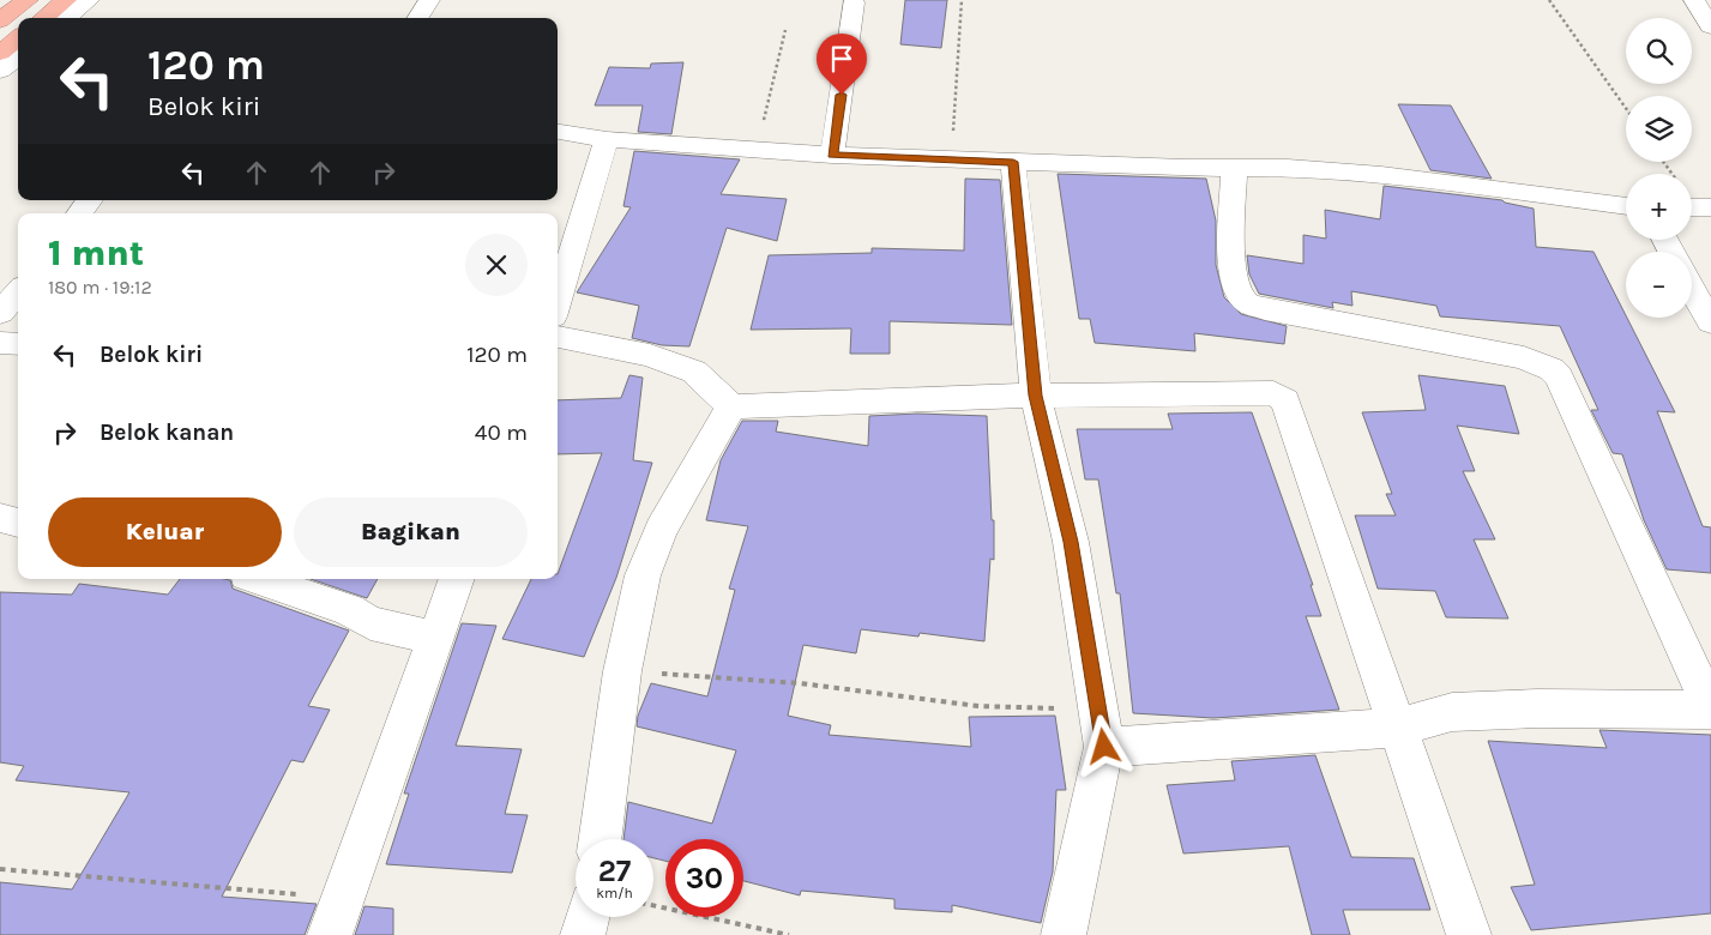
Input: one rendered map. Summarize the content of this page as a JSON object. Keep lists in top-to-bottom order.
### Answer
{
  "page": {
    "map_buttons": ["+", "−"],
    "turn": ["120 m", "Belok kiri"],
    "heading": ["1 mnt", "180 m · 19:12"],
    "list": [
      {
        "name": "Belok kiri",
        "value": "120 m"
      },
      {
        "name": "Belok kanan",
        "value": "40 m"
      }
    ],
    "buttons": ["Keluar", "Bagikan"],
    "speed": "27 km/h",
    "limit": "30"
  }
}
